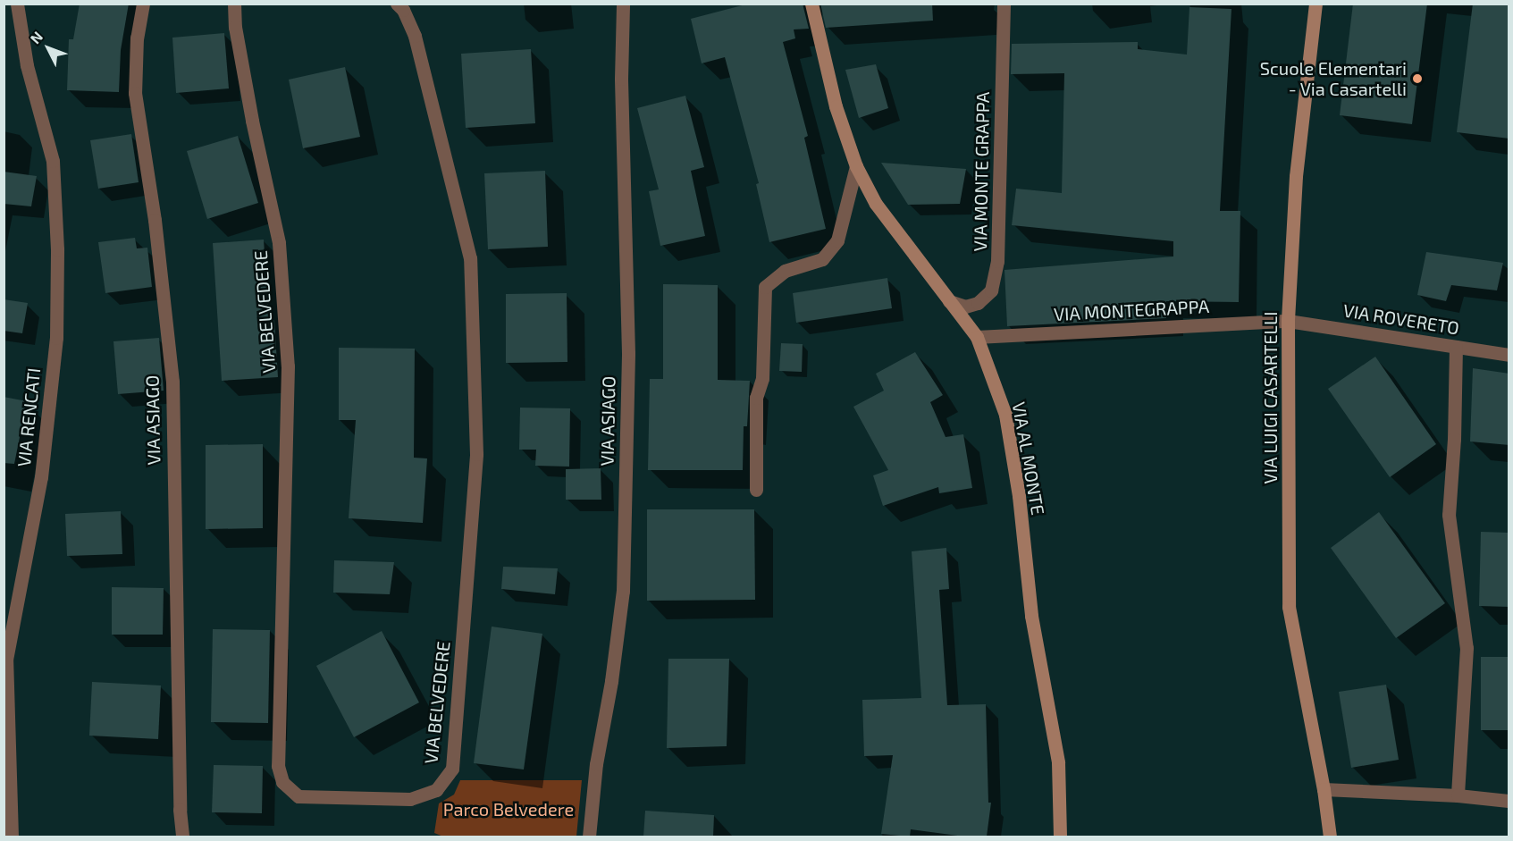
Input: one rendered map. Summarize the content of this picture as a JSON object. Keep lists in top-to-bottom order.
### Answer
{
  "streets": {
    "main road": ["VIA LUIGI CASARTELLI", "VIA AL MONTE"],
    "street": [
      "VIA MONTE GRAPPA",
      "VIA MONTEGRAPPA",
      "VIA BELVEDERE",
      "VIA ROVERETO",
      "VIA RENCATI",
      "VIA ASIAGO"
    ]
  },
  "crossings": [
    ["VIA MONTE GRAPPA", "VIA AL MONTE"],
    ["VIA MONTEGRAPPA", "VIA ROVERETO"],
    ["VIA MONTEGRAPPA", "VIA LUIGI CASARTELLI"],
    ["VIA MONTEGRAPPA", "VIA AL MONTE"],
    ["VIA ROVERETO", "VIA LUIGI CASARTELLI"]
  ],
  "parks": ["Parco Belvedere"],
  "places": ["Scuole Elementari - Via Casartelli"],
  "north": "top left"
}
